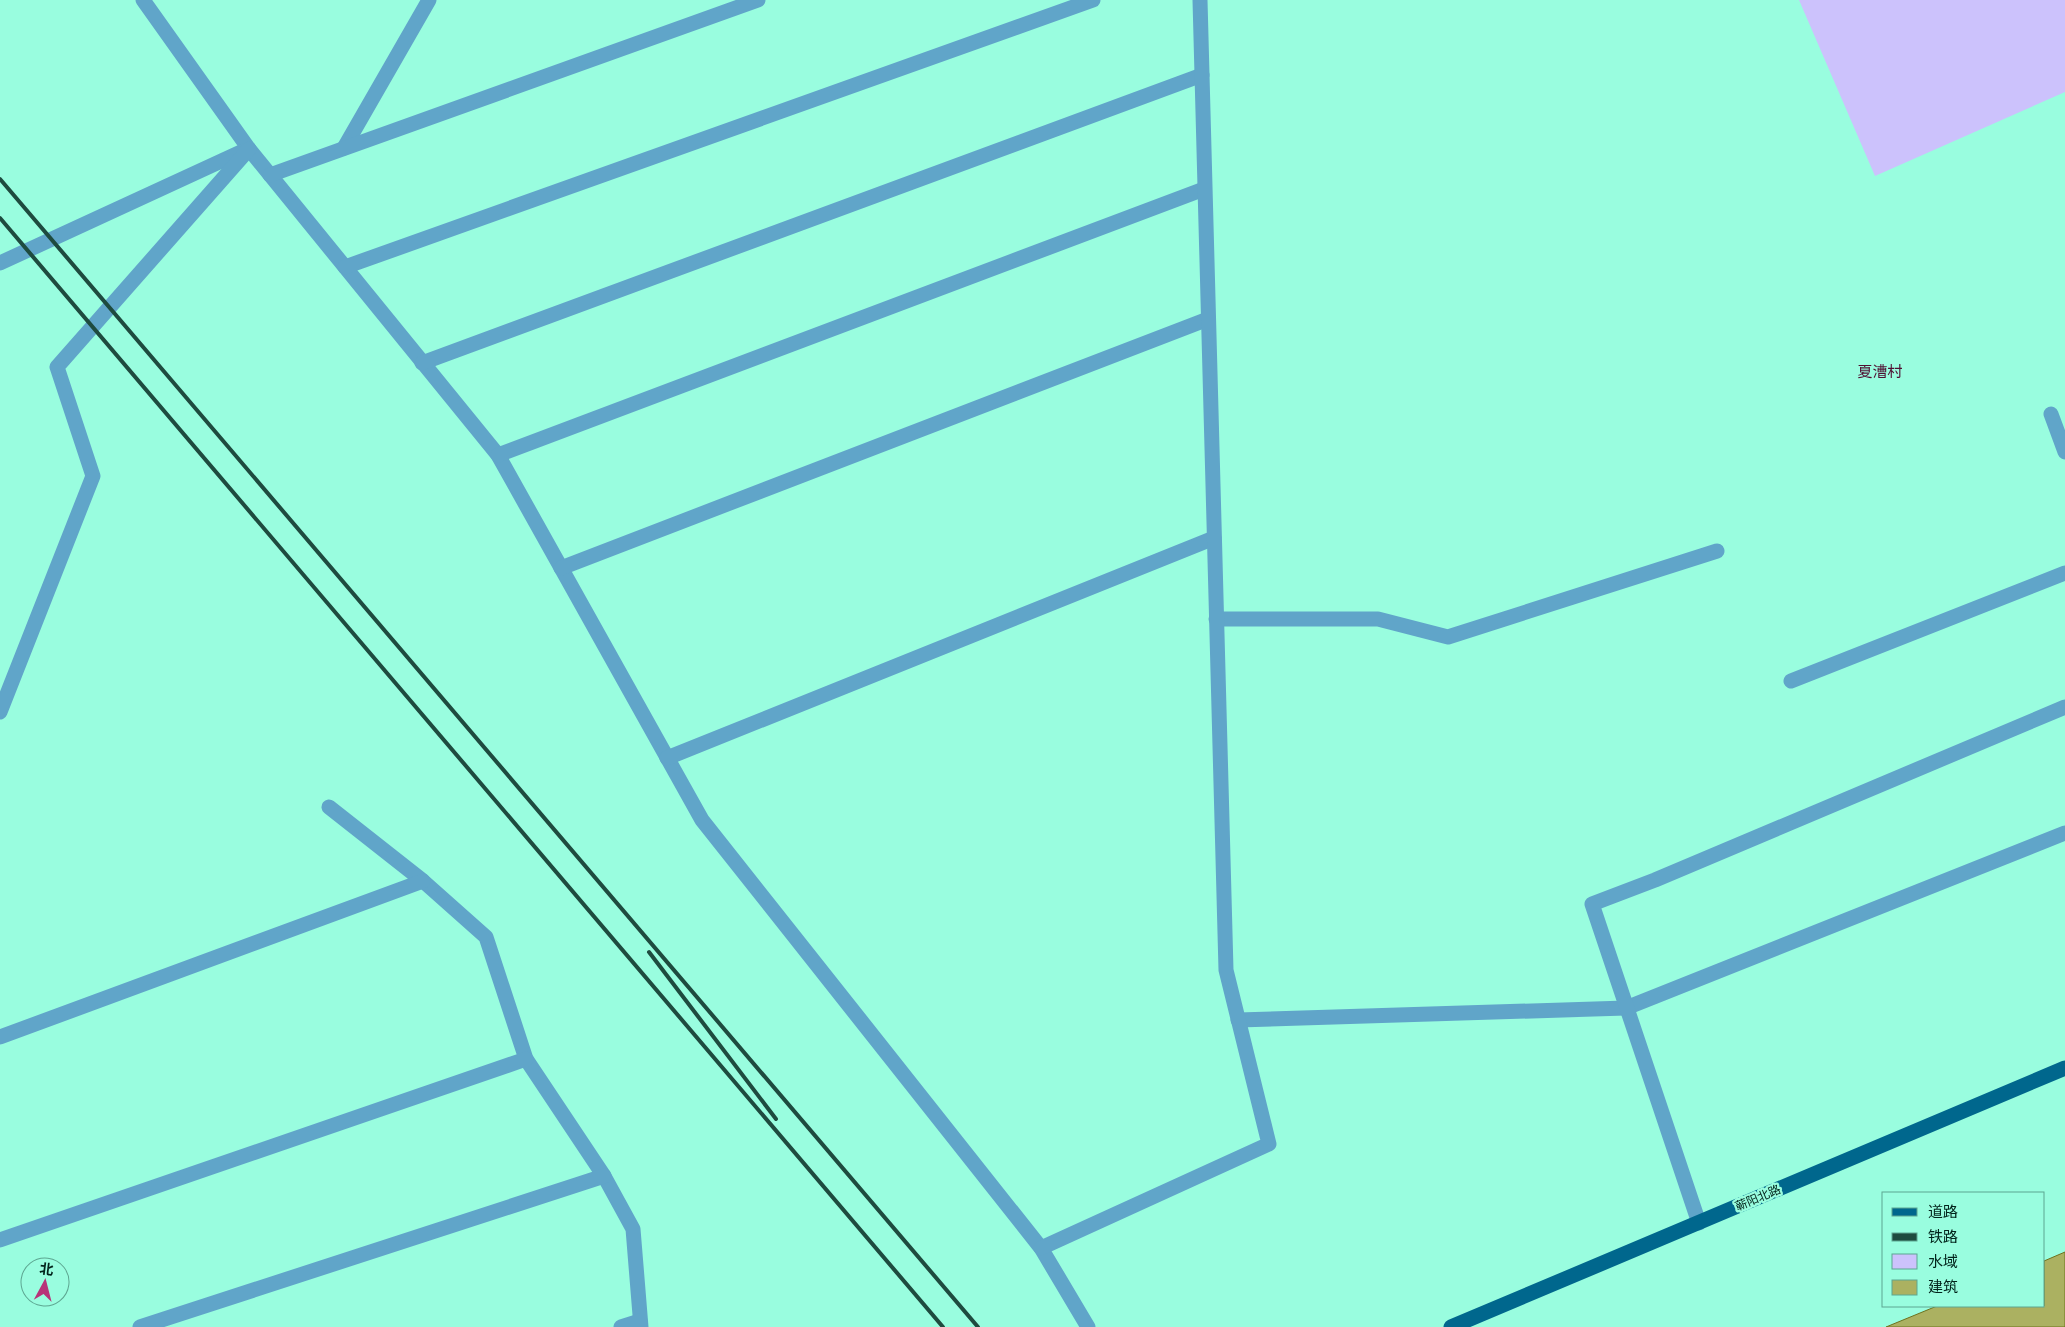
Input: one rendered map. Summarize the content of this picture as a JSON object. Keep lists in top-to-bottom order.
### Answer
{
  "streets": {
    "main road": ["蕲阳北路"]
  },
  "districts": ["夏漕村"],
  "legend": [
    "道路",
    "铁路",
    "水域",
    "建筑"
  ],
  "north": "top"
}
